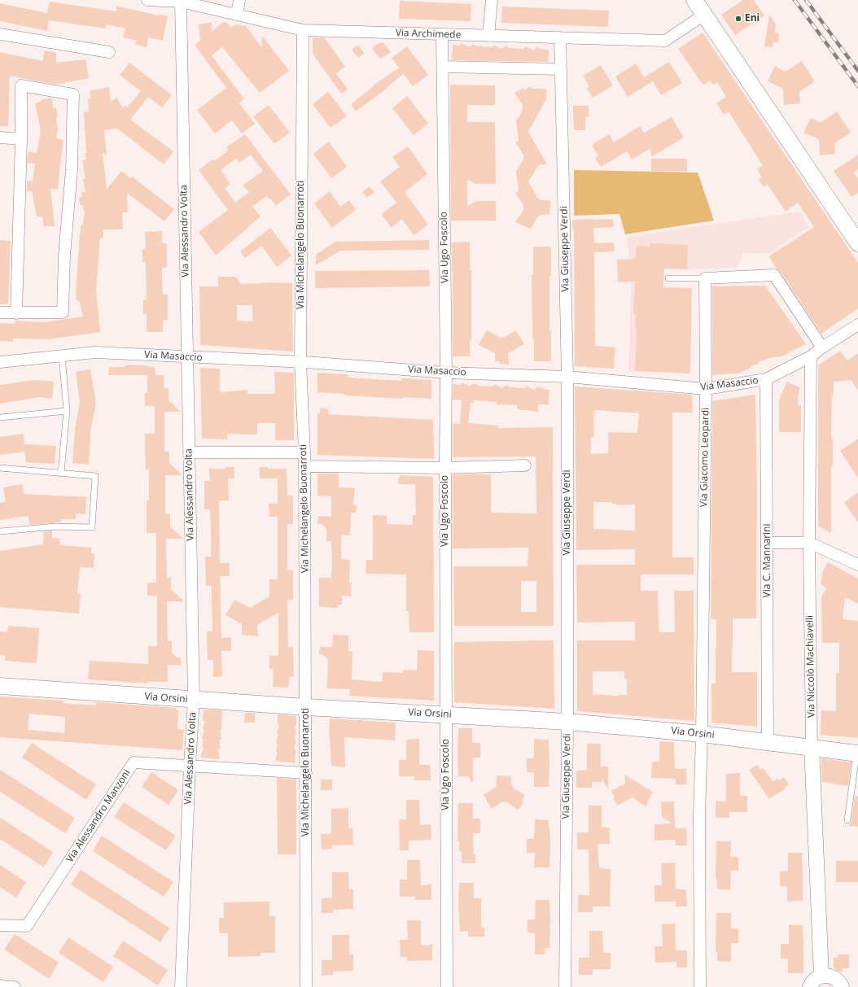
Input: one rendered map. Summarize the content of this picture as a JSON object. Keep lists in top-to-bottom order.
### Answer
{
  "streets": {
    "main road": ["Via Orsini"],
    "street": [
      "Via Archimede",
      "Via Alessandro Volta",
      "Via Michelangelo Buonarroti",
      "Via Ugo Foscolo",
      "Via Giuseppe Verdi",
      "Via Masaccio",
      "Via Giacomo Leopardi",
      "Via C. Mannarini",
      "Via Niccolò Machiavelli",
      "Via Alessandro Manzoni"
    ]
  },
  "crossings": [
    ["Via Archimede", "Via Alessandro Volta"],
    ["Via Archimede", "Via Michelangelo Buonarroti"],
    ["Via Archimede", "Via Ugo Foscolo"],
    ["Via Archimede", "Via Giuseppe Verdi"],
    ["Via Alessandro Volta", "Via Masaccio"],
    ["Via Alessandro Volta", "Via Orsini"],
    ["Via Alessandro Volta", "Via Alessandro Manzoni"],
    ["Via Michelangelo Buonarroti", "Via Masaccio"],
    ["Via Michelangelo Buonarroti", "Via Orsini"],
    ["Via Michelangelo Buonarroti", "Via Alessandro Manzoni"],
    ["Via Ugo Foscolo", "Via Masaccio"],
    ["Via Ugo Foscolo", "Via Orsini"],
    ["Via Giuseppe Verdi", "Via Masaccio"],
    ["Via Giuseppe Verdi", "Via Orsini"],
    ["Via Masaccio", "Via Giacomo Leopardi"],
    ["Via Masaccio", "Via C. Mannarini"],
    ["Via Masaccio", "Via Niccolò Machiavelli"],
    ["Via Giacomo Leopardi", "Via Orsini"],
    ["Via C. Mannarini", "Via Orsini"],
    ["Via Niccolò Machiavelli", "Via Orsini"]
  ],
  "places": ["Eni"]
}
